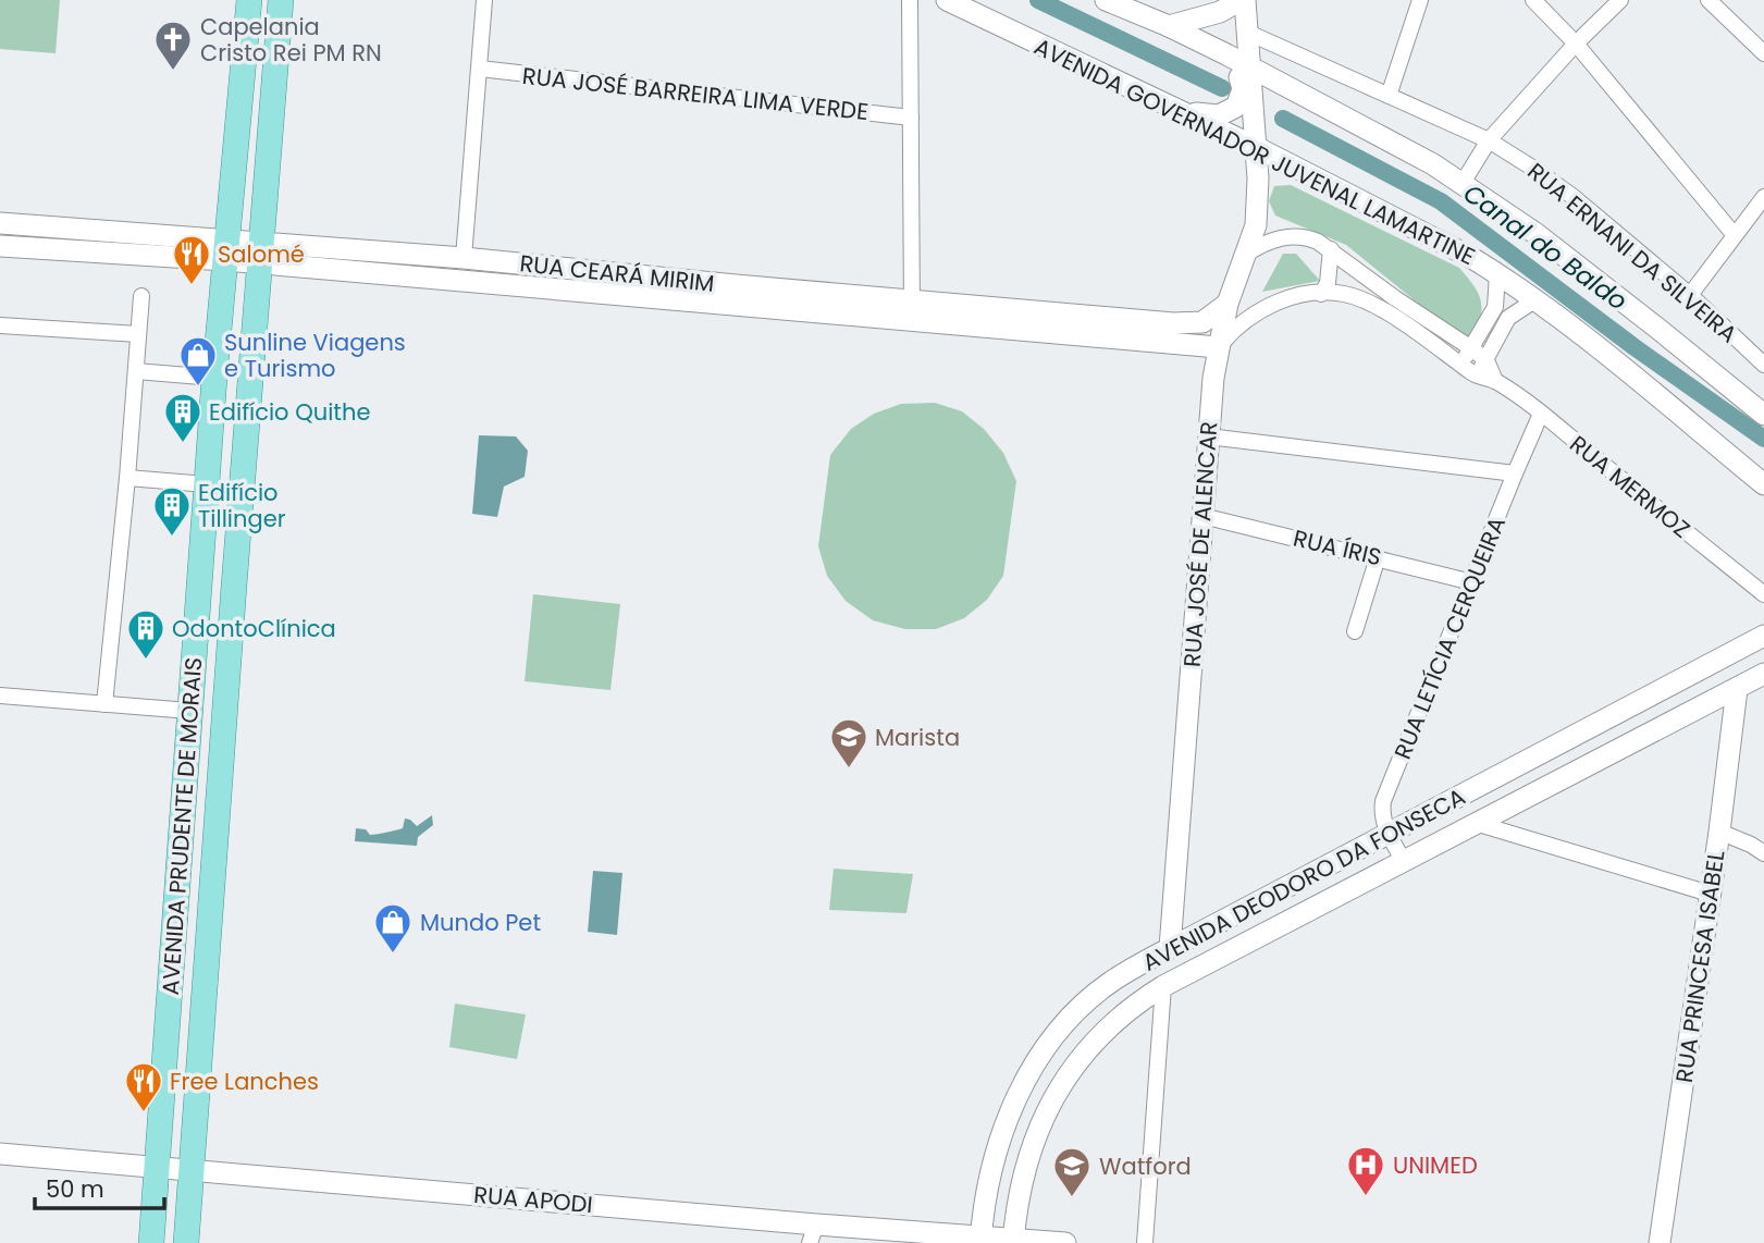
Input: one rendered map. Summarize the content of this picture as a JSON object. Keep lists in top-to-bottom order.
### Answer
{
  "streets": {
    "main road": [
      "AVENIDA GOVERNADOR JUVENAL LAMARTINE",
      "RUA CEARÁ MIRIM",
      "RUA JOSÉ DE ALENCAR",
      "AVENIDA PRUDENTE DE MORAIS",
      "AVENIDA DEODORO DA FONSECA",
      "RUA PRINCESA ISABEL",
      "RUA APODI"
    ],
    "street": [
      "RUA JOSÉ BARREIRA LIMA VERDE",
      "RUA ERNANI DA SILVEIRA",
      "RUA MERMOZ",
      "RUA ÍRIS",
      "RUA LETÍCIA CERQUEIRA"
    ]
  },
  "crossings": [
    ["AVENIDA GOVERNADOR JUVENAL LAMARTINE", "RUA JOSÉ DE ALENCAR"],
    ["RUA ERNANI DA SILVEIRA", "RUA JOSÉ DE ALENCAR"],
    ["RUA CEARÁ MIRIM", "RUA MERMOZ"],
    ["RUA CEARÁ MIRIM", "RUA JOSÉ DE ALENCAR"],
    ["RUA CEARÁ MIRIM", "AVENIDA PRUDENTE DE MORAIS"],
    ["RUA MERMOZ", "RUA JOSÉ DE ALENCAR"],
    ["RUA MERMOZ", "RUA LETÍCIA CERQUEIRA"],
    ["RUA JOSÉ DE ALENCAR", "RUA ÍRIS"],
    ["RUA JOSÉ DE ALENCAR", "AVENIDA DEODORO DA FONSECA"],
    ["RUA ÍRIS", "RUA LETÍCIA CERQUEIRA"],
    ["RUA LETÍCIA CERQUEIRA", "AVENIDA DEODORO DA FONSECA"],
    ["AVENIDA PRUDENTE DE MORAIS", "RUA APODI"],
    ["AVENIDA DEODORO DA FONSECA", "RUA PRINCESA ISABEL"],
    ["AVENIDA DEODORO DA FONSECA", "RUA APODI"]
  ],
  "water": ["Canal do Baldo"],
  "places": {
    "church": ["Capelania Cristo Rei PM RN"],
    "restaurant": ["Salomé", "Free Lanches"],
    "shop": ["Sunline Viagens e Turismo", "Mundo Pet"],
    "building": ["Edifício Quithe", "Edifício Tillinger", "OdontoClínica"],
    "school or university": ["Marista", "Watford"],
    "hospital": ["UNIMED"]
  },
  "scale_bar": "50 m"
}
